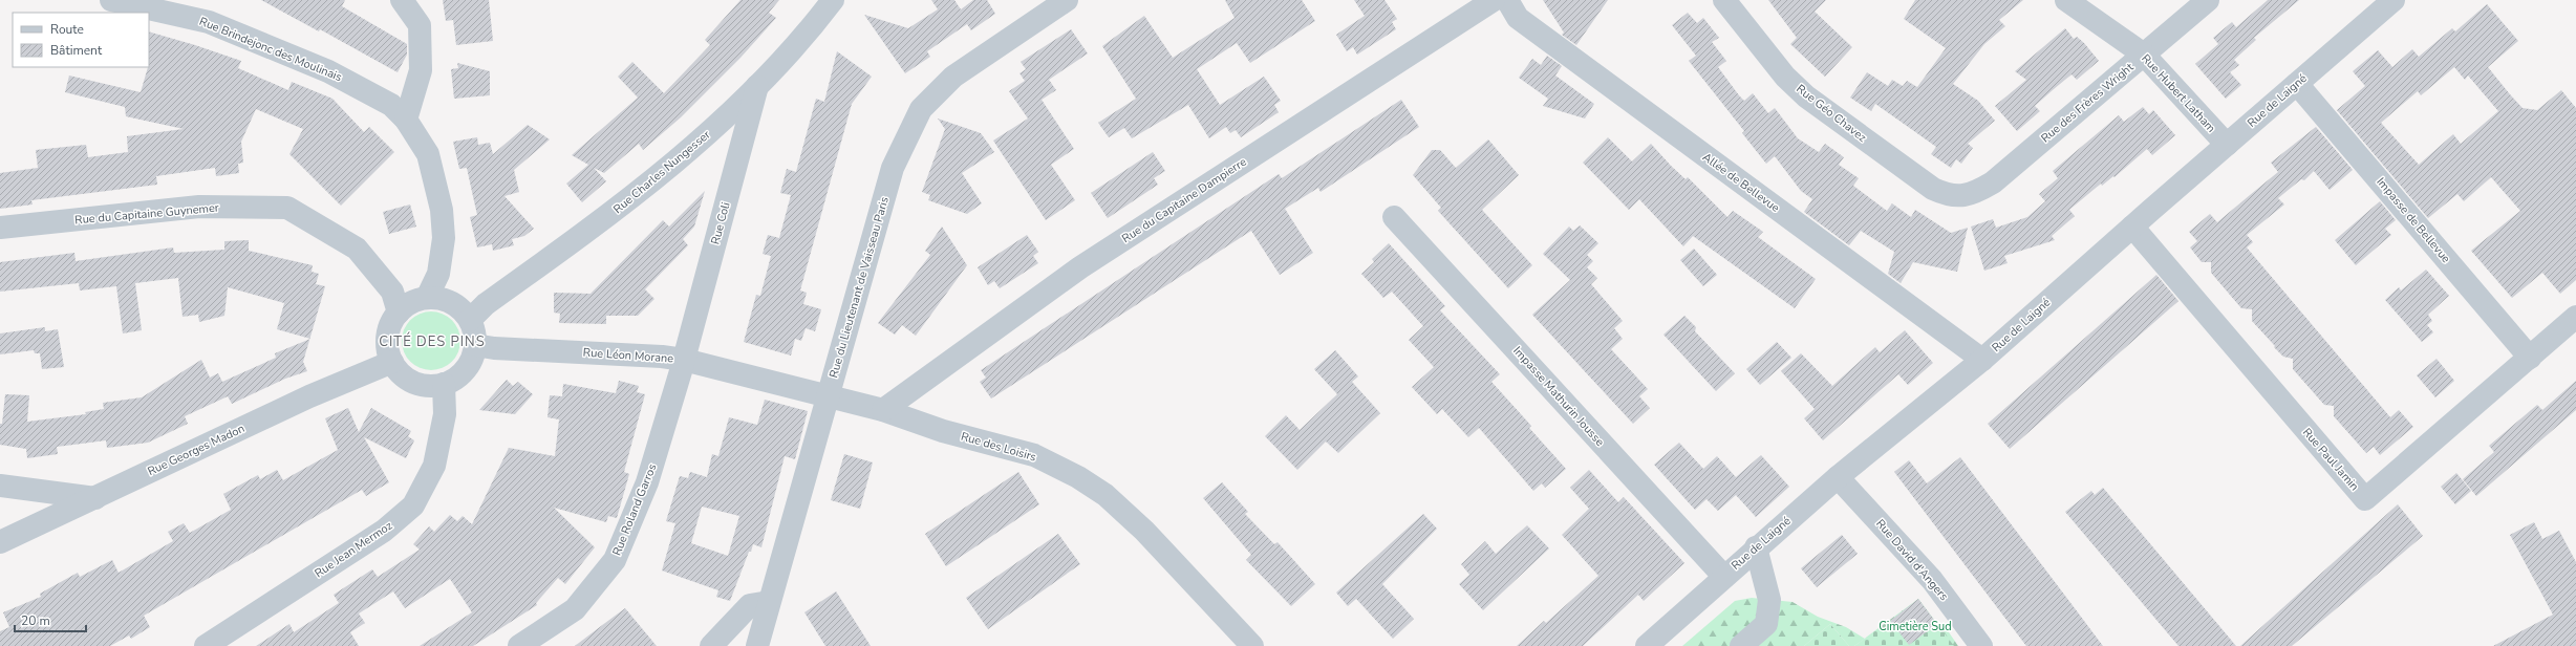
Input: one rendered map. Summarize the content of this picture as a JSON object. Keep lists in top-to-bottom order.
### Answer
{
  "streets": {
    "street": [
      "Rue Brindejonc des Moulinais",
      "Rue Hubert Latham",
      "Rue de Laigné",
      "Rue des Frères Wright",
      "Rue Géo Chavez",
      "Rue Charles Nungesser",
      "Allée de Bellevue",
      "Rue du Capitaine Dampierre",
      "Rue du Capitaine Guynemer",
      "Impasse de Bellevue",
      "Rue Coli",
      "Rue du Lieutenant de Vaisseau Paris",
      "Rue Léon Morane",
      "Impasse Mathurin Jousse",
      "Rue des Loisirs",
      "Rue Georges Madon",
      "Rue Paul Jamin",
      "Rue Roland Garros",
      "Rue Jean Mermoz",
      "Rue David d'Angers"
    ]
  },
  "crossings": [
    ["Rue Brindejonc des Moulinais", "Rue Charles Nungesser"],
    ["Rue Brindejonc des Moulinais", "Rue du Capitaine Guynemer"],
    ["Rue Brindejonc des Moulinais", "Rue Léon Morane"],
    ["Rue Brindejonc des Moulinais", "Rue Georges Madon"],
    ["Rue Brindejonc des Moulinais", "Rue Jean Mermoz"],
    ["Rue Hubert Latham", "Rue de Laigné"],
    ["Rue Hubert Latham", "Rue des Frères Wright"],
    ["Rue de Laigné", "Allée de Bellevue"],
    ["Rue de Laigné", "Impasse de Bellevue"],
    ["Rue de Laigné", "Impasse Mathurin Jousse"],
    ["Rue de Laigné", "Rue Paul Jamin"],
    ["Rue de Laigné", "Rue David d'Angers"],
    ["Rue des Frères Wright", "Rue Géo Chavez"],
    ["Rue Charles Nungesser", "Rue du Capitaine Guynemer"],
    ["Rue Charles Nungesser", "Rue Coli"],
    ["Rue Charles Nungesser", "Rue Léon Morane"],
    ["Rue Charles Nungesser", "Rue Georges Madon"],
    ["Rue Charles Nungesser", "Rue Jean Mermoz"],
    ["Rue du Capitaine Dampierre", "Rue des Loisirs"],
    ["Rue du Capitaine Guynemer", "Rue Léon Morane"],
    ["Rue du Capitaine Guynemer", "Rue Georges Madon"],
    ["Rue du Capitaine Guynemer", "Rue Jean Mermoz"],
    ["Impasse de Bellevue", "Rue Paul Jamin"],
    ["Rue Coli", "Rue Léon Morane"],
    ["Rue Coli", "Rue Roland Garros"],
    ["Rue du Lieutenant de Vaisseau Paris", "Rue Léon Morane"],
    ["Rue du Lieutenant de Vaisseau Paris", "Rue des Loisirs"],
    ["Rue Léon Morane", "Rue des Loisirs"],
    ["Rue Léon Morane", "Rue Georges Madon"],
    ["Rue Léon Morane", "Rue Roland Garros"],
    ["Rue Léon Morane", "Rue Jean Mermoz"],
    ["Rue Georges Madon", "Rue Jean Mermoz"]
  ],
  "districts": ["CITÉ DES PINS"],
  "parks": ["Cimetière Sud"],
  "legend": ["Route", "Bâtiment"],
  "scale_bar": "20 m"
}
